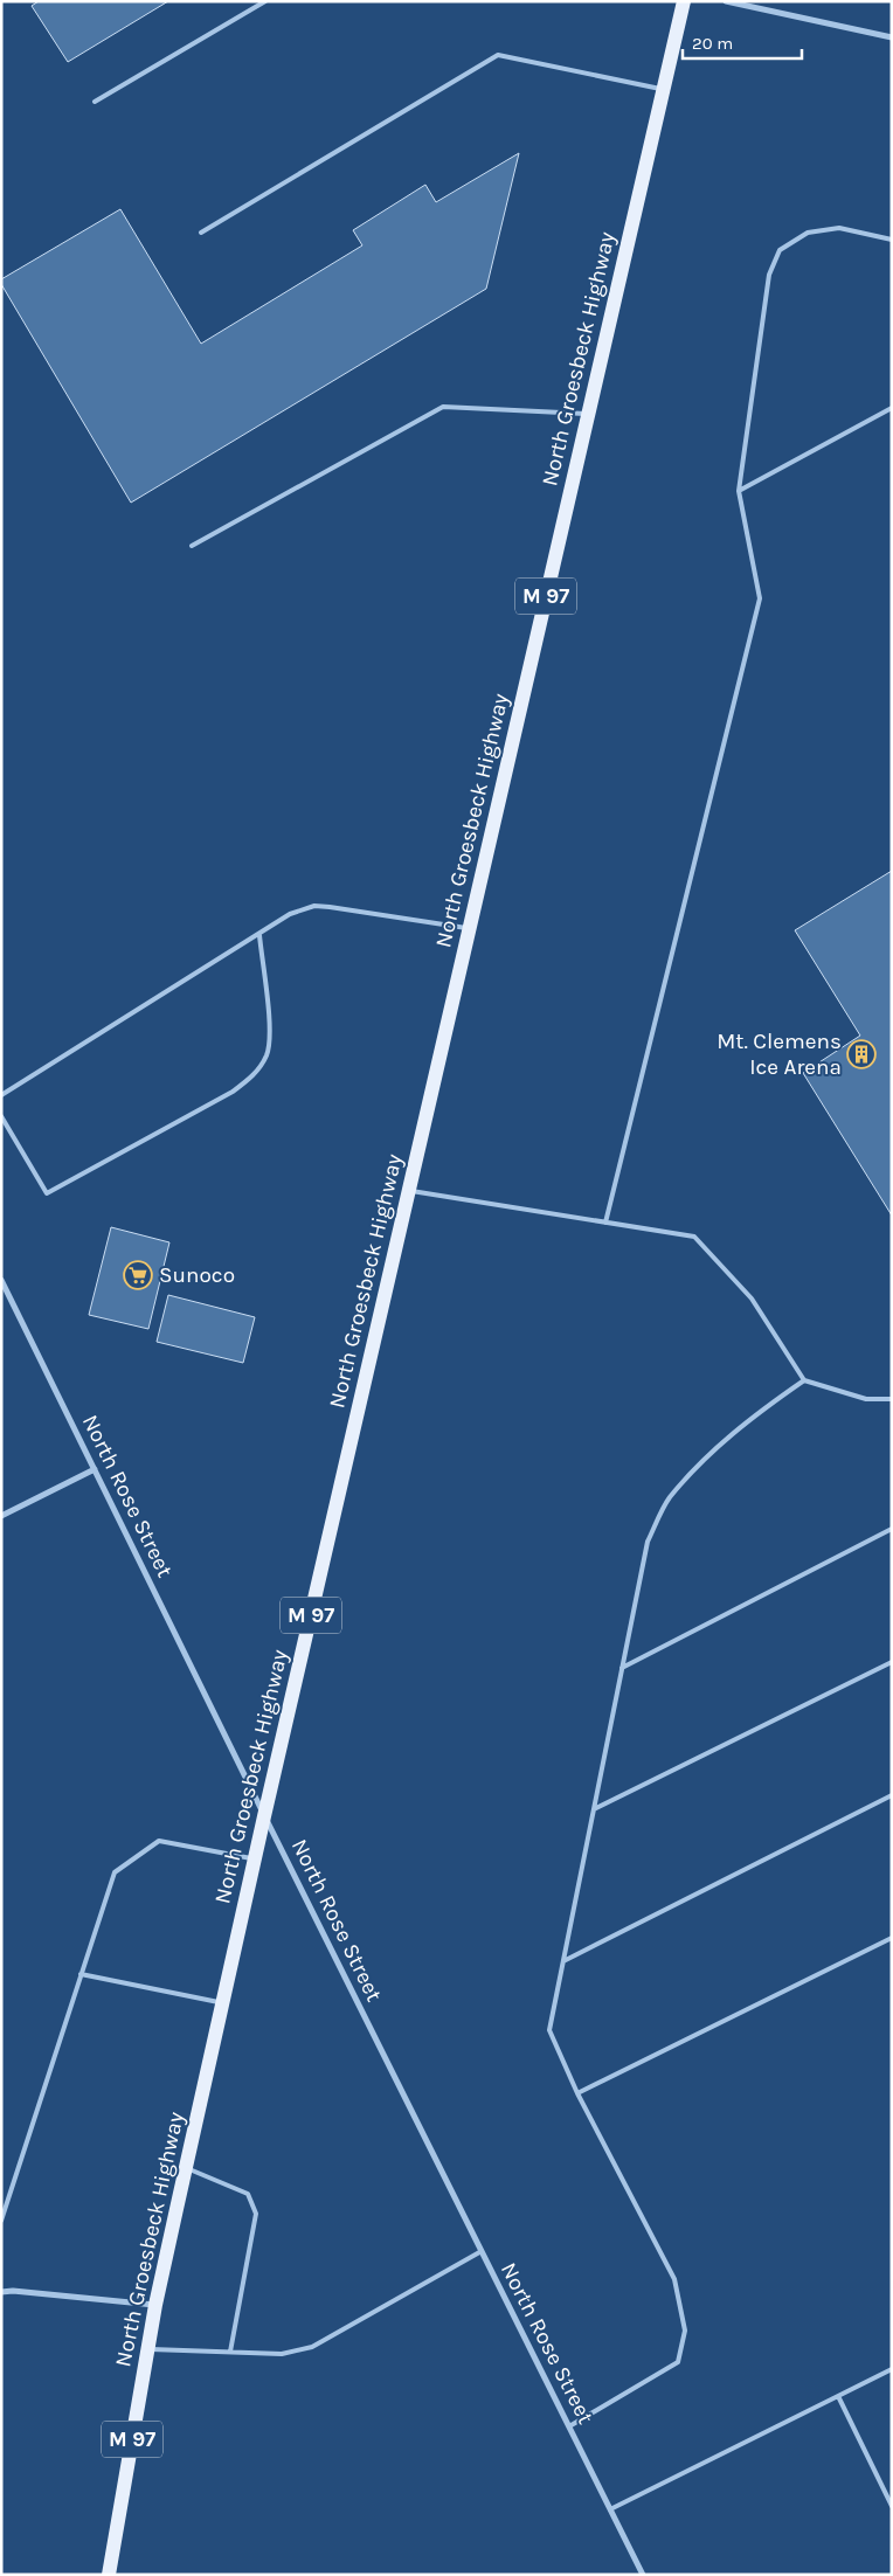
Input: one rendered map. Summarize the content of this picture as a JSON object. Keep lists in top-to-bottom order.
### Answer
{
  "streets": {
    "main road": ["North Groesbeck Highway", "M 97"],
    "street": ["North Rose Street"]
  },
  "crossings": [
    ["North Groesbeck Highway", "North Rose Street"]
  ],
  "places": {
    "building": ["Mt. Clemens Ice Arena"],
    "supermarket": ["Sunoco"]
  },
  "scale_bar": "20 m"
}
